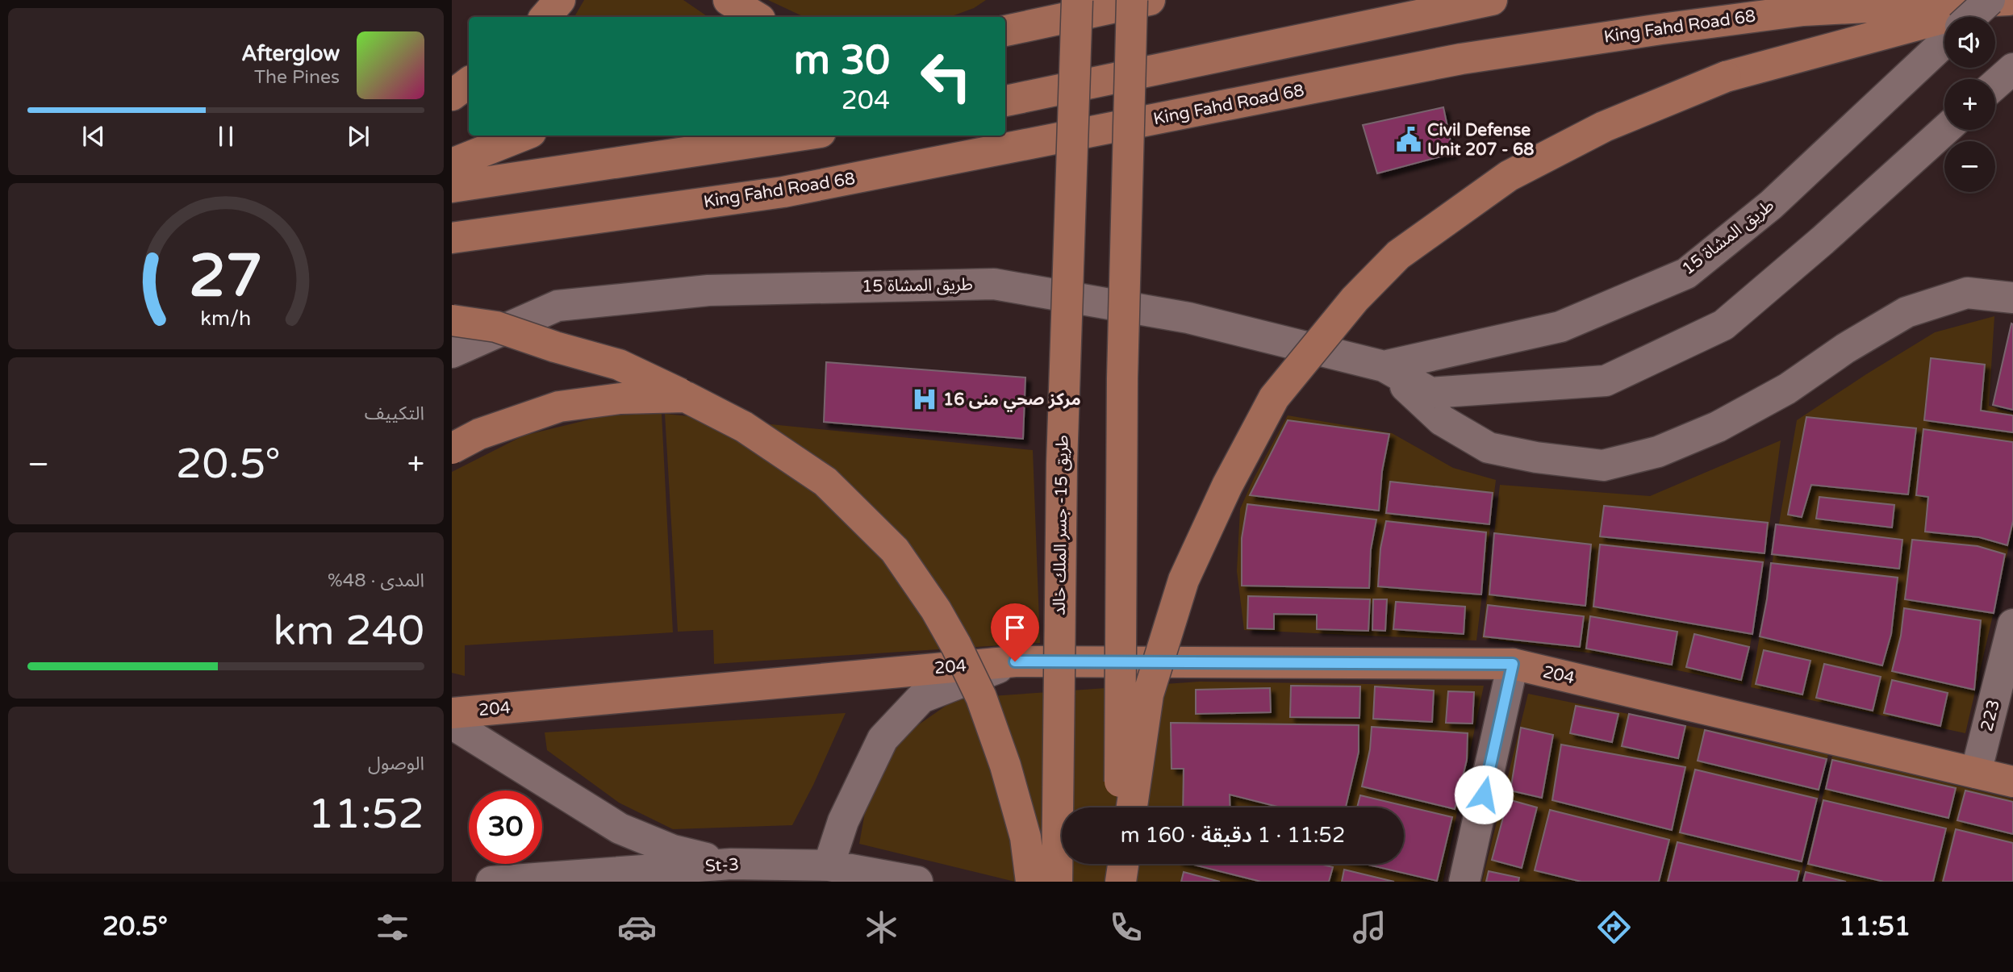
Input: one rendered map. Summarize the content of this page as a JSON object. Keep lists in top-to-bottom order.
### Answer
{
  "streets": {
    "main road": ["King Fahd Road 68", "طريق 15- جسر الملك خالد", "204"],
    "street": ["طريق المشاة 15", "223", "St-3"]
  },
  "crossings": [
    ["204", "223"]
  ],
  "places": {
    "public building": ["Civil Defense Unit 207 - 68"],
    "hospital": ["مركز صحي منى 16"]
  },
  "page": {
    "map_buttons": ["+", "−"],
    "turn": ["30 m", "204"],
    "song": ["Afterglow", "The Pines"],
    "tile": [
      "التكييف",
      ["المدى · 48%", "240 km"],
      ["الوصول", "11:52"]
    ],
    "heat": ["−", "20.5°", "+"],
    "limit": "30",
    "trip": "11:52 · 1 دقيقة · 160 m",
    "tabs": ["11:51", "20.5°"],
    "gauge": ["27", "km/h"]
  }
}
